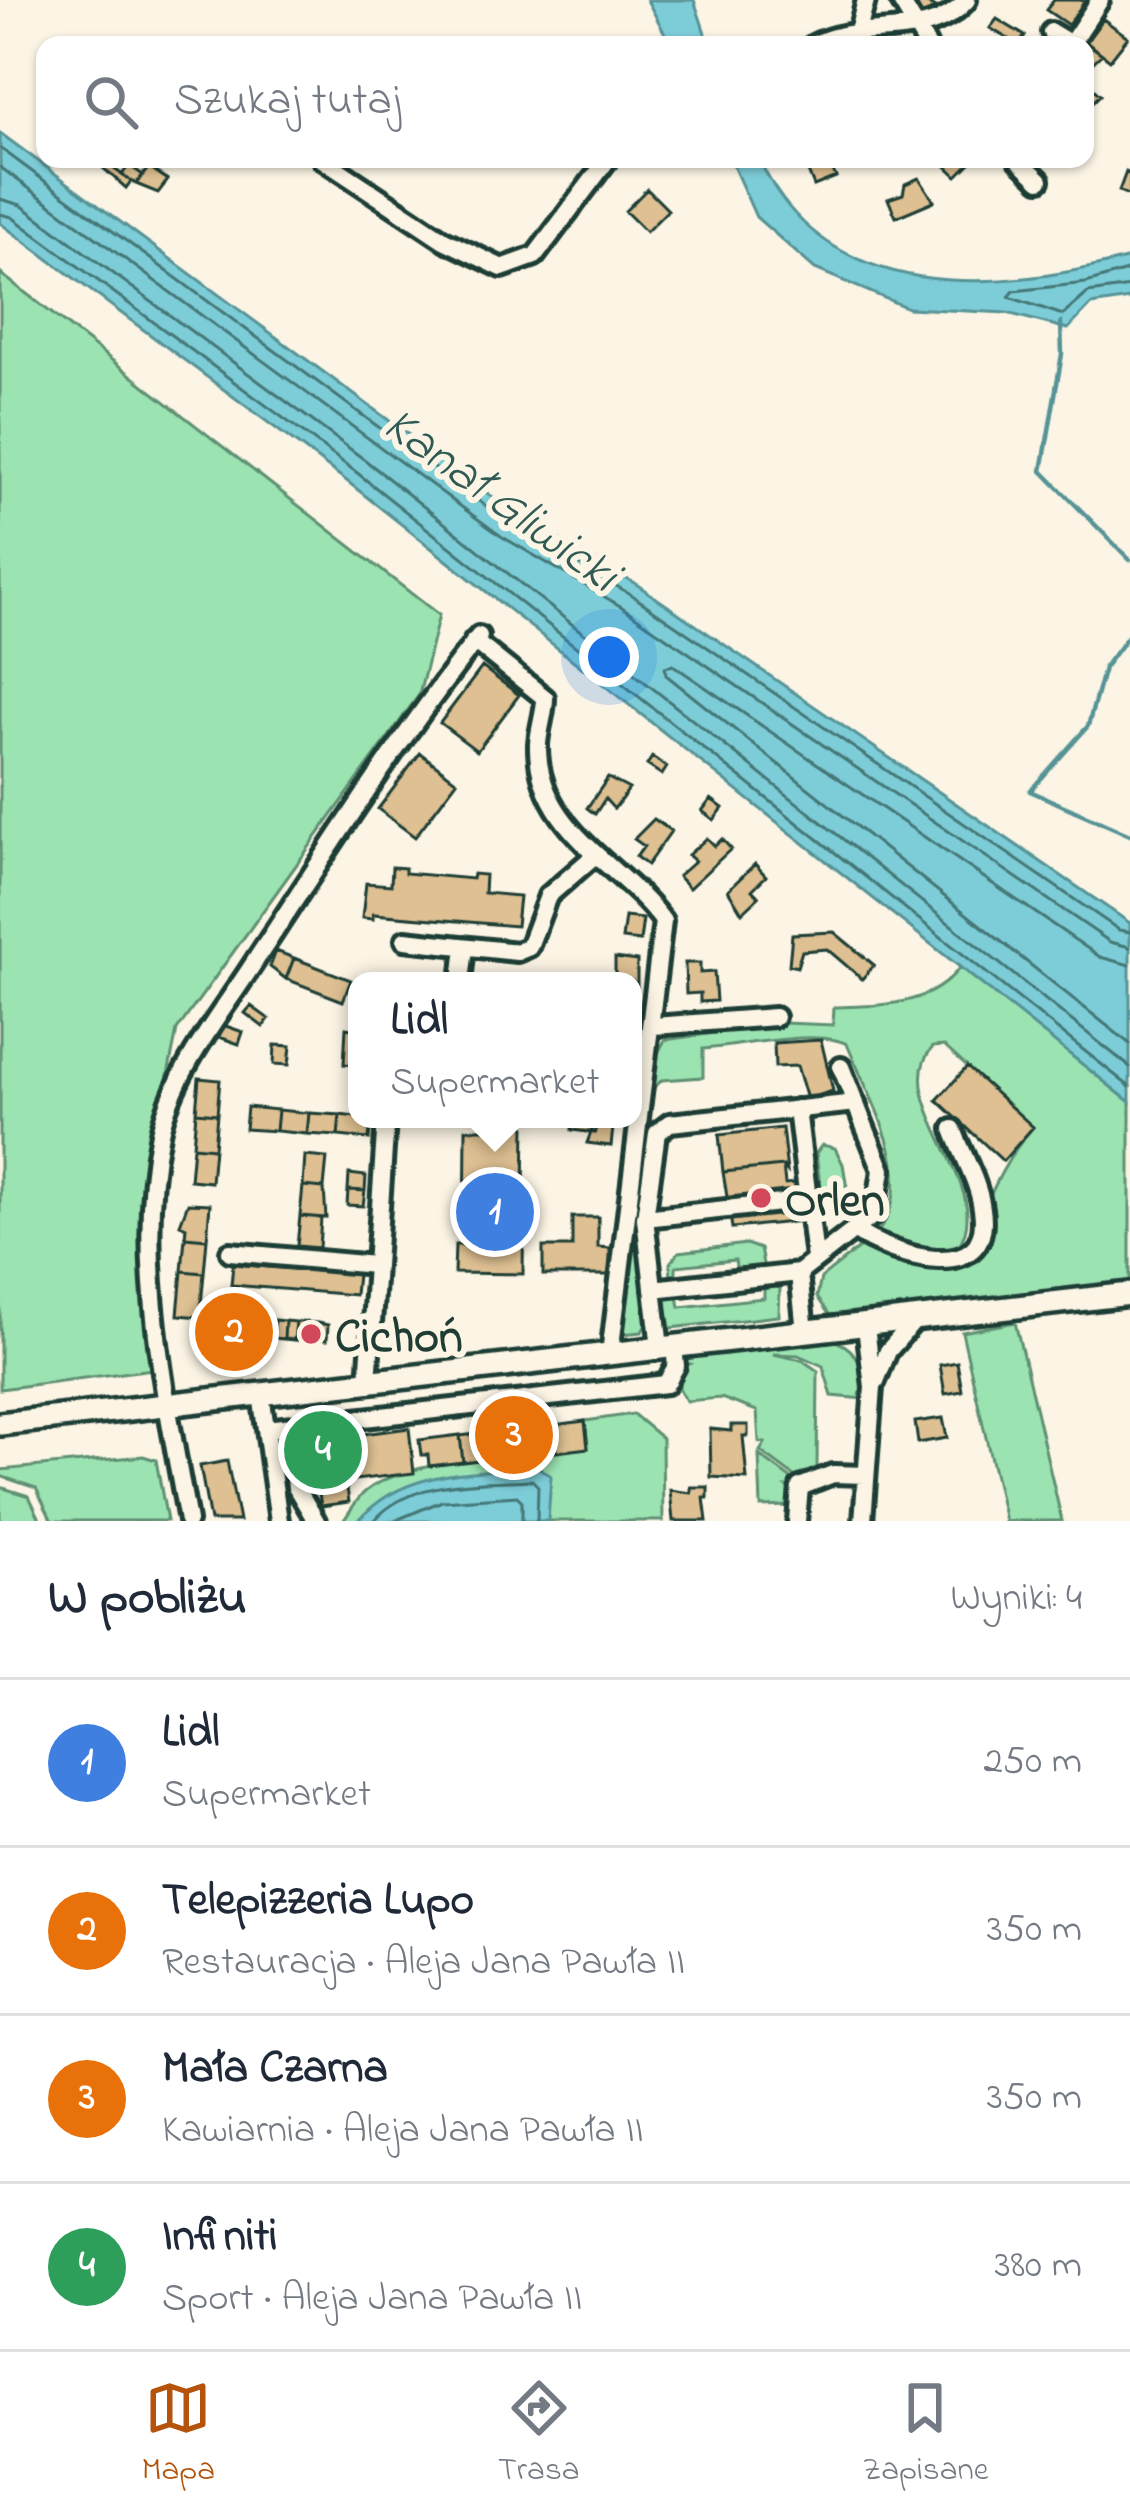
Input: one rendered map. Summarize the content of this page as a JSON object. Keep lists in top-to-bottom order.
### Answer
{
  "water": ["Kanał Gliwicki"],
  "places": ["Orlen", "Cichoń"],
  "page": {
    "search": "Szukaj tutaj",
    "popup": ["Lidl", "Supermarket"],
    "pins": [
      "1",
      "2",
      "3",
      "4"
    ],
    "heading": ["W pobliżu", "Wyniki: 4"],
    "list": [
      {
        "mark": "1",
        "name": "Lidl",
        "note": "Supermarket",
        "value": "250 m"
      },
      {
        "mark": "2",
        "name": "Telepizzeria Lupo",
        "note": "Restauracja · Aleja Jana Pawła II",
        "value": "350 m"
      },
      {
        "mark": "3",
        "name": "Mała Czarna",
        "note": "Kawiarnia · Aleja Jana Pawła II",
        "value": "350 m"
      },
      {
        "mark": "4",
        "name": "Infiniti",
        "note": "Sport · Aleja Jana Pawła II",
        "value": "380 m"
      }
    ],
    "nav": ["Mapa", "Trasa", "Zapisane"]
  }
}
